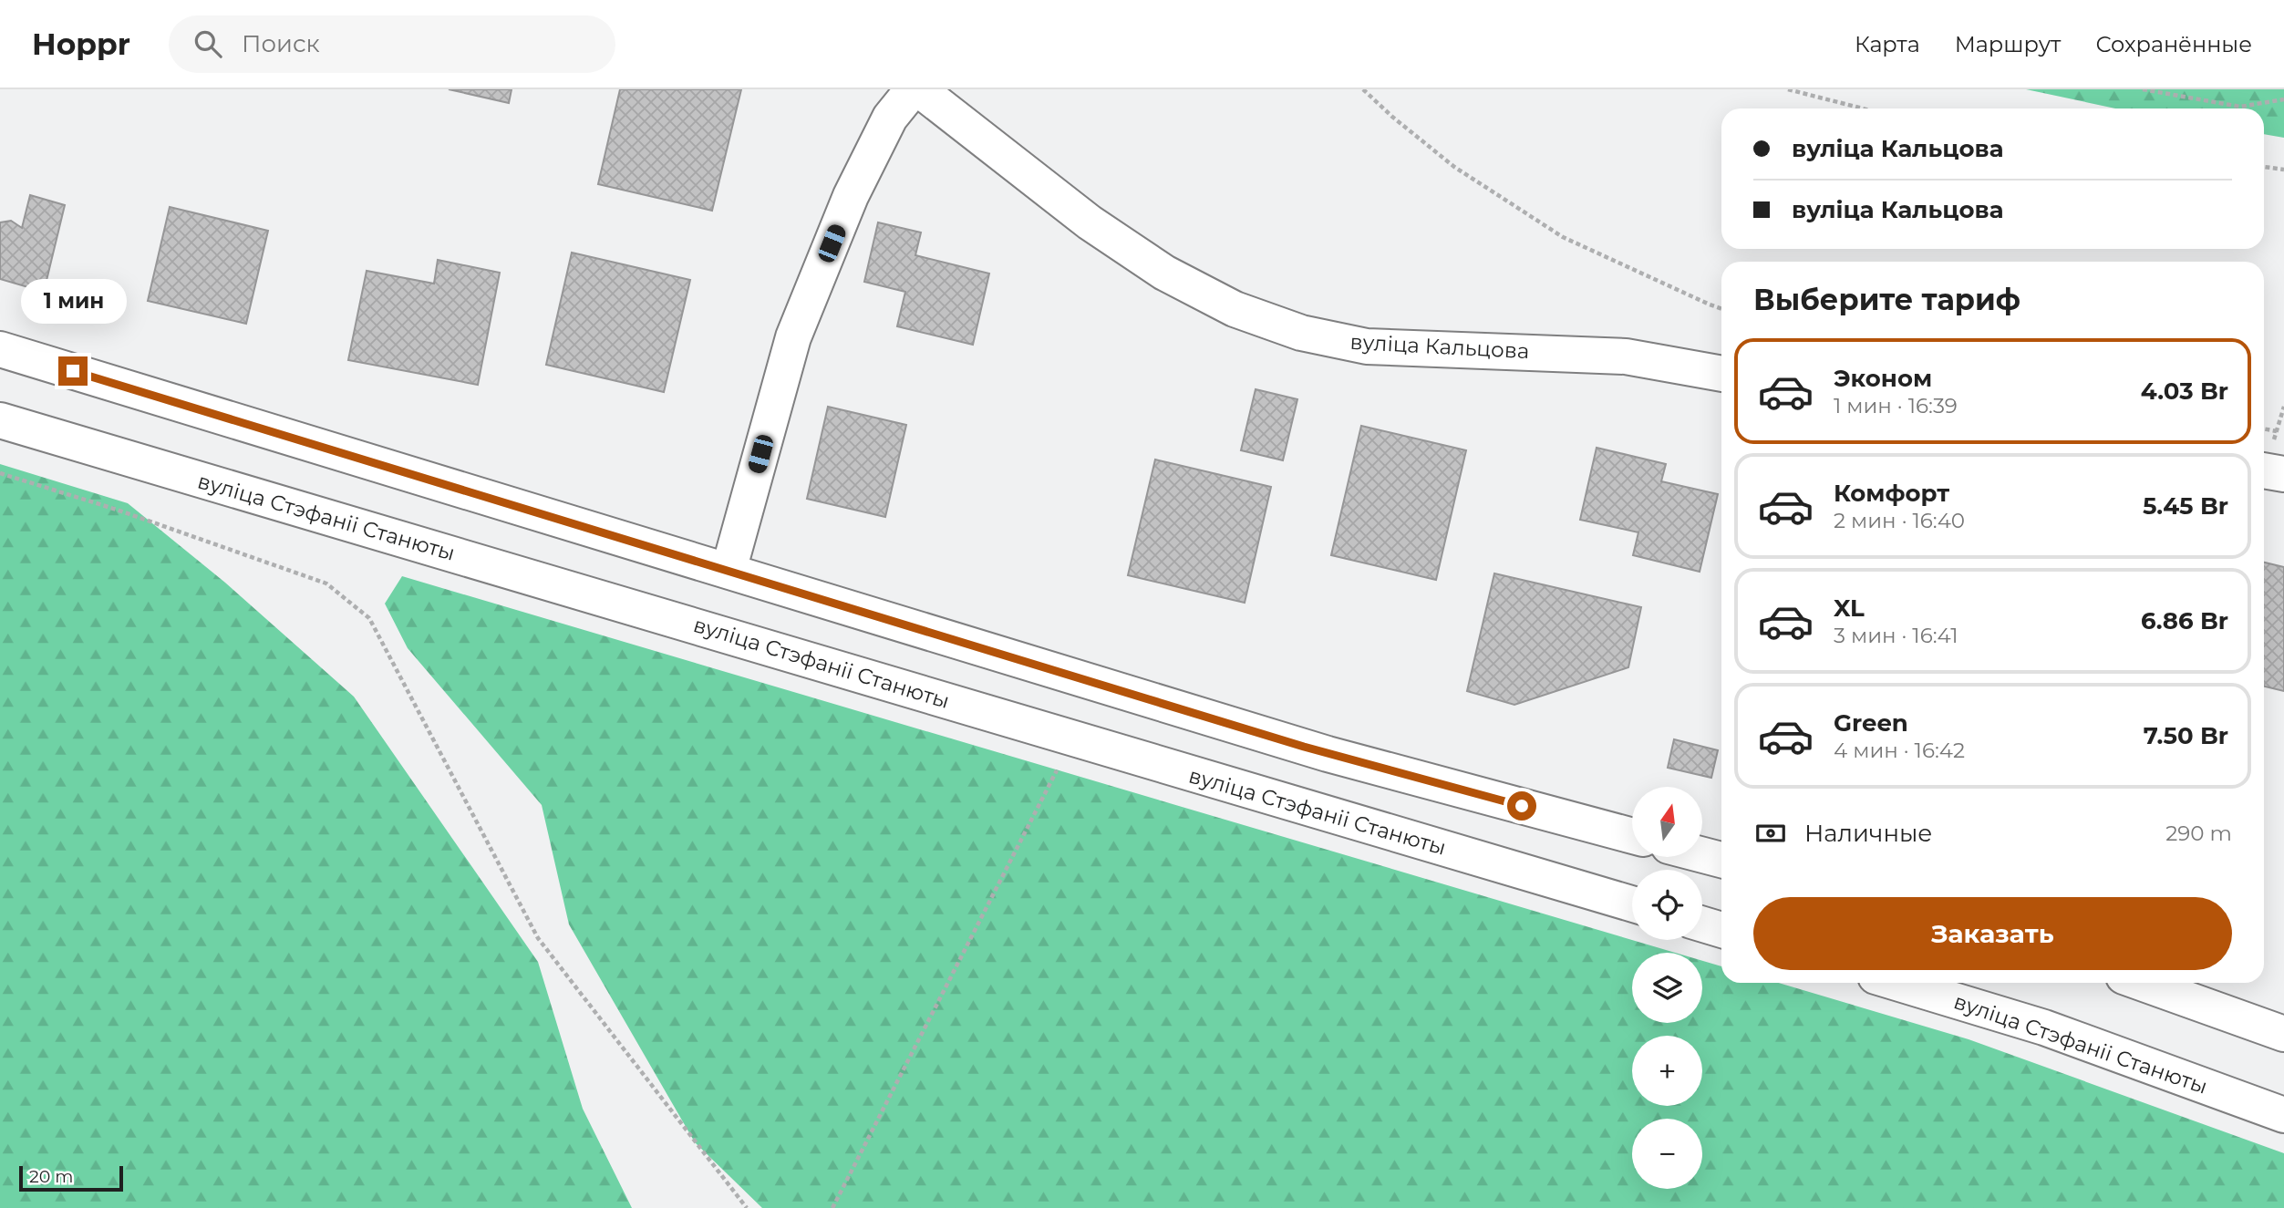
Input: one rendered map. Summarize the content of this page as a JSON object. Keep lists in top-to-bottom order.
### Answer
{
  "streets": {
    "street": ["вуліца Кальцова", "вуліца Стэфаніі Станюты"]
  },
  "scale_bar": "20 m",
  "north": "top",
  "page": {
    "header": "Hoppr",
    "search": "Поиск",
    "nav": ["Карта", "Маршрут", "Сохранённые"],
    "banner": ["вуліца Кальцова", "вуліца Кальцова"],
    "heading": "Выберите тариф",
    "bubble": "1 мин",
    "list": [
      {
        "name": "Эконом",
        "note": "1 мин · 16:39",
        "value": "4.03 Br"
      },
      {
        "name": "Комфорт",
        "note": "2 мин · 16:40",
        "value": "5.45 Br"
      },
      {
        "name": "XL",
        "note": "3 мин · 16:41",
        "value": "6.86 Br"
      },
      {
        "name": "Green",
        "note": "4 мин · 16:42",
        "value": "7.50 Br"
      }
    ],
    "map_buttons": ["+", "−"],
    "pay": ["Наличные", "290 m"],
    "buttons": "Заказать",
    "scale": "20 m"
  }
}
